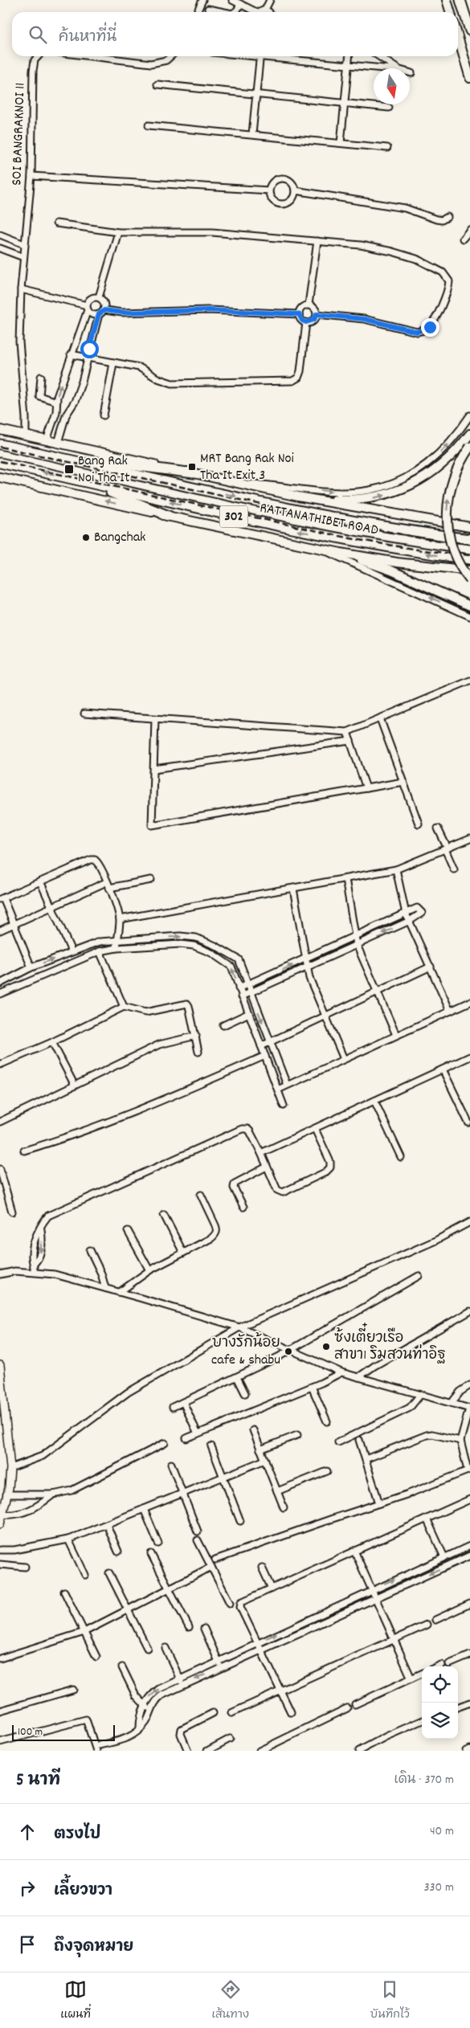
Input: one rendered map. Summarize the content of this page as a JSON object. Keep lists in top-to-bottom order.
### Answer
{
  "streets": {
    "main road": ["302", "RATTANATHIBET ROAD"],
    "street": ["SOI BANGRAKNOI 11"]
  },
  "crossings": [
    ["SOI BANGRAKNOI 11", "RATTANATHIBET ROAD"]
  ],
  "places": {
    "transit": ["MRT Bang Rak Noi Tha It Exit 3", "Bang Rak Noi Tha It"],
    "other": ["Bangchak", "ซ้งเตี๋ยวเรือ สาขา1 ริมสวนท่าอิฐ", "บางรักน้อย cafe & shabu"]
  },
  "scale_bar": "100 m",
  "north": "bottom",
  "page": {
    "search": "ค้นหาที่นี่",
    "scale": "100 m",
    "heading": ["5 นาที", "เดิน · 370 m"],
    "list": [
      ["ตรงไป", "40 m"],
      ["เลี้ยวขวา", "330 m"],
      "ถึงจุดหมาย"
    ],
    "nav": ["แผนที่", "เส้นทาง", "บันทึกไว้"]
  }
}
